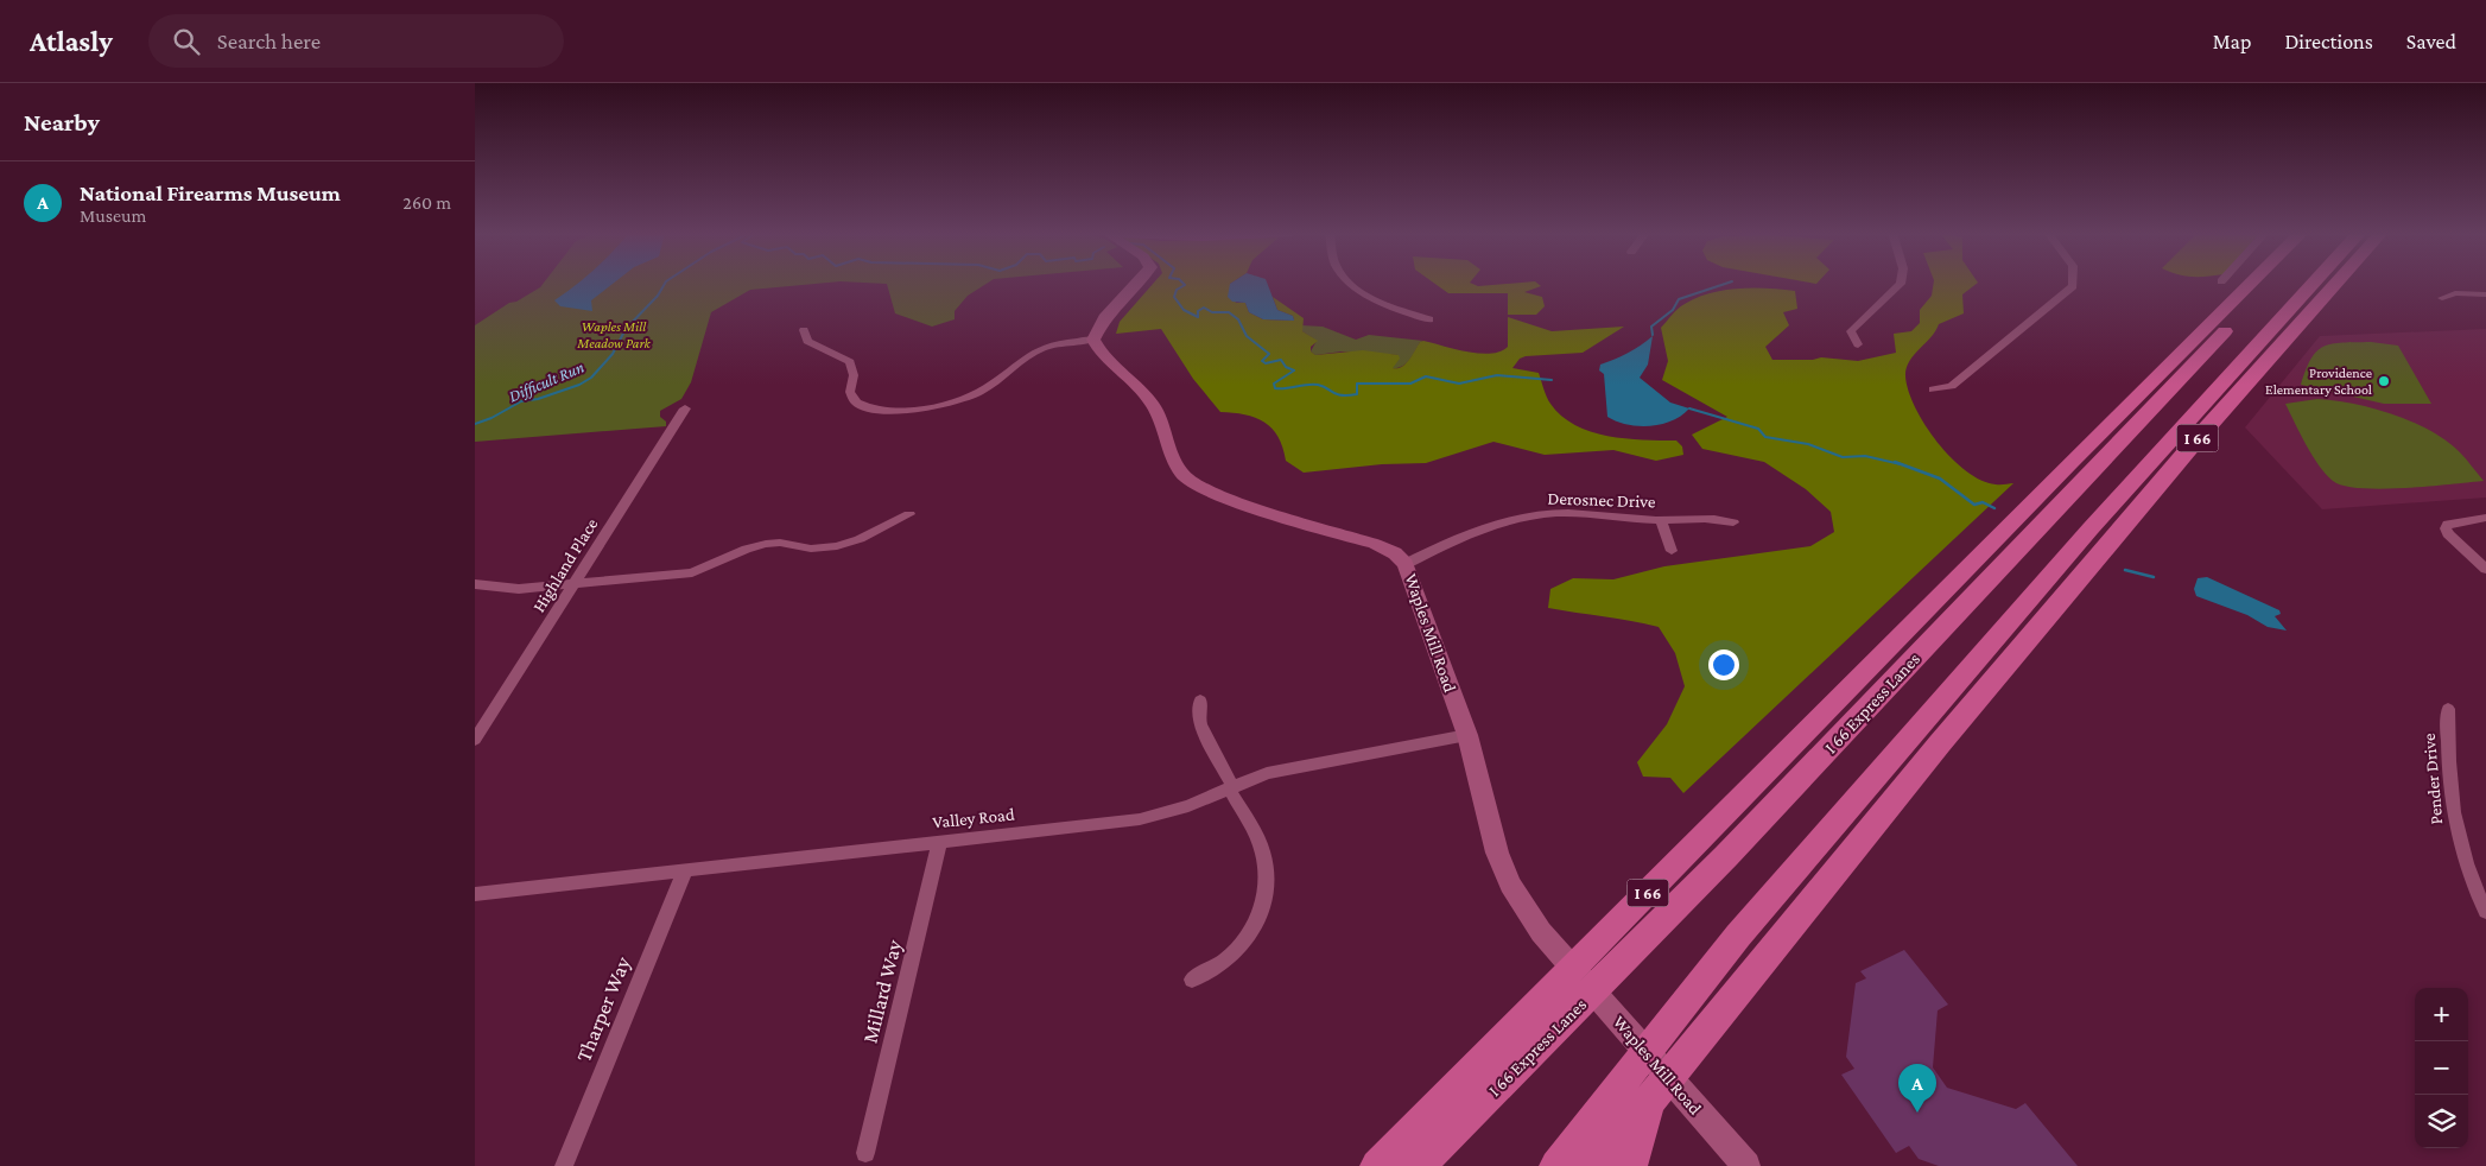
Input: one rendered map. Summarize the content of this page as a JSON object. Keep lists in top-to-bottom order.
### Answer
{
  "streets": {
    "highway": ["I 66", "I 66 Express Lanes"],
    "main road": ["Waples Mill Road"],
    "street": [
      "Derosnec Drive",
      "Highland Place",
      "Pender Drive",
      "Valley Road",
      "Millard Way",
      "Tharper Way"
    ]
  },
  "crossings": [
    ["Derosnec Drive", "Waples Mill Road"],
    ["Waples Mill Road", "Valley Road"],
    ["Valley Road", "Millard Way"],
    ["Valley Road", "Tharper Way"]
  ],
  "water": ["Difficult Run"],
  "parks": ["Waples Mill Meadow Park"],
  "places": ["Providence Elementary School"],
  "page": {
    "header": "Atlasly",
    "search": "Search here",
    "nav": ["Map", "Directions", "Saved"],
    "heading": "Nearby",
    "list": [
      {
        "mark": "A",
        "name": "National Firearms Museum",
        "note": "Museum",
        "value": "260 m"
      }
    ],
    "map_buttons": ["+", "−"],
    "pins": "A"
  }
}
